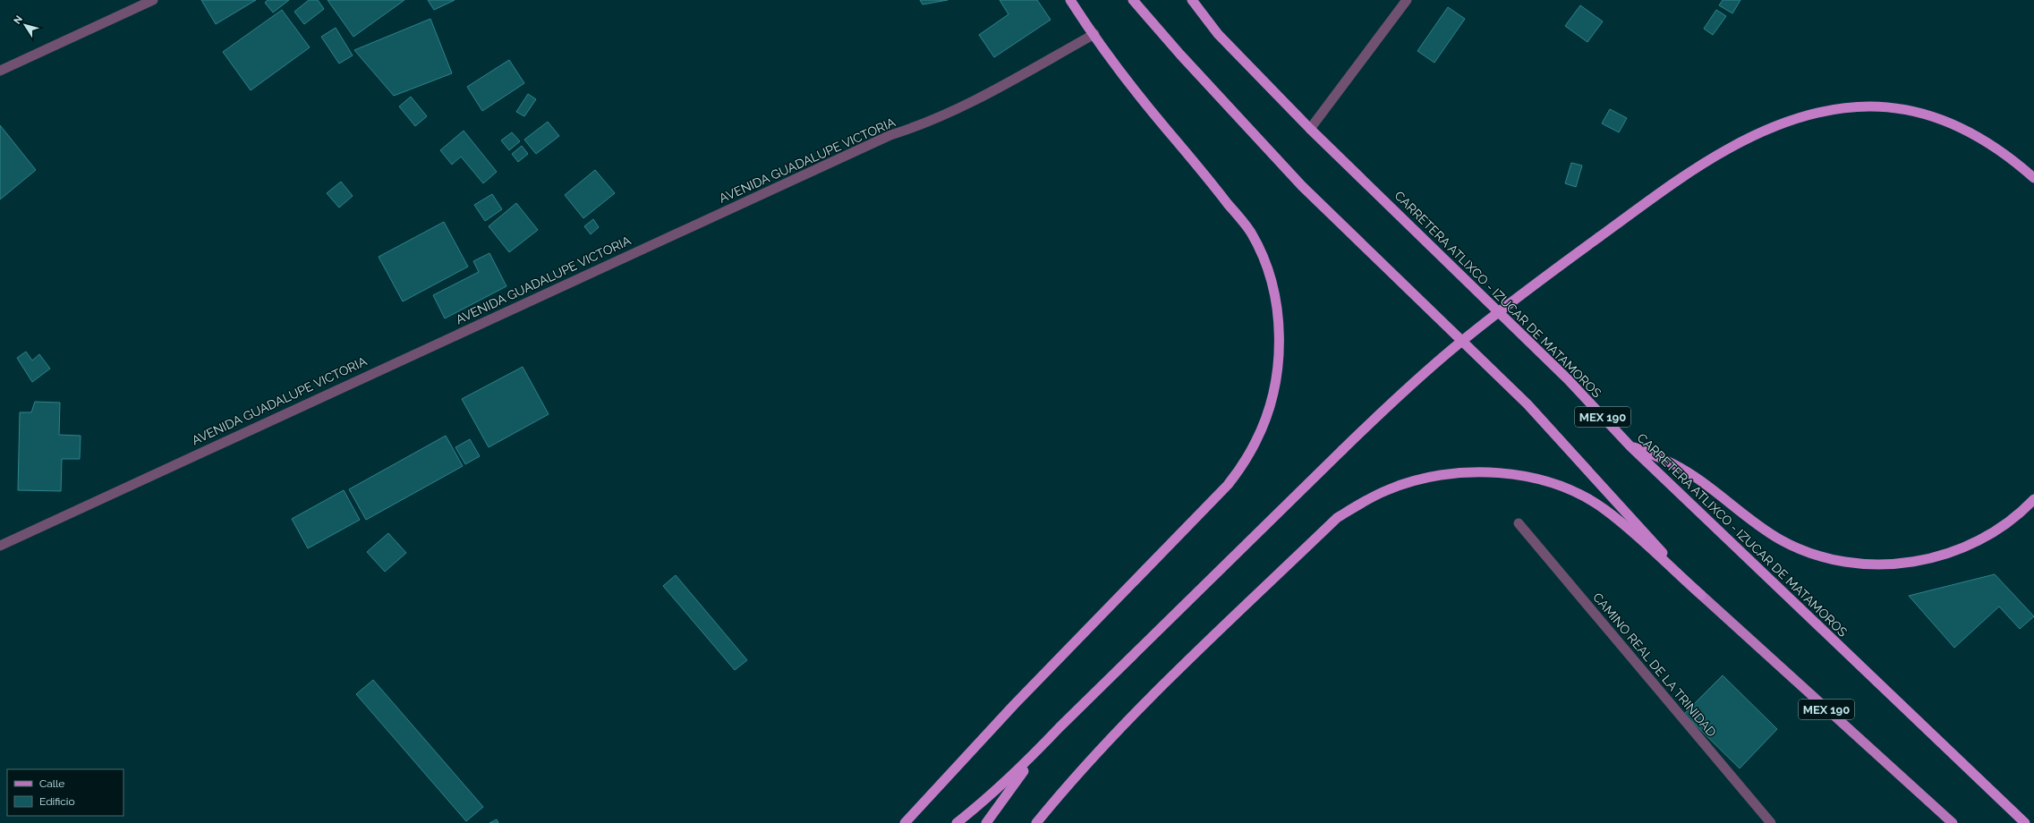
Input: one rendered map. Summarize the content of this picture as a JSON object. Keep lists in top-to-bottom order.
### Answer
{
  "streets": {
    "highway": ["CARRETERA ATLIXCO - IZUCAR DE MATAMOROS", "MEX 190"],
    "street": ["AVENIDA GUADALUPE VICTORIA", "CAMINO REAL DE LA TRINIDAD"]
  },
  "legend": ["Calle", "Edificio"],
  "north": "top left"
}
